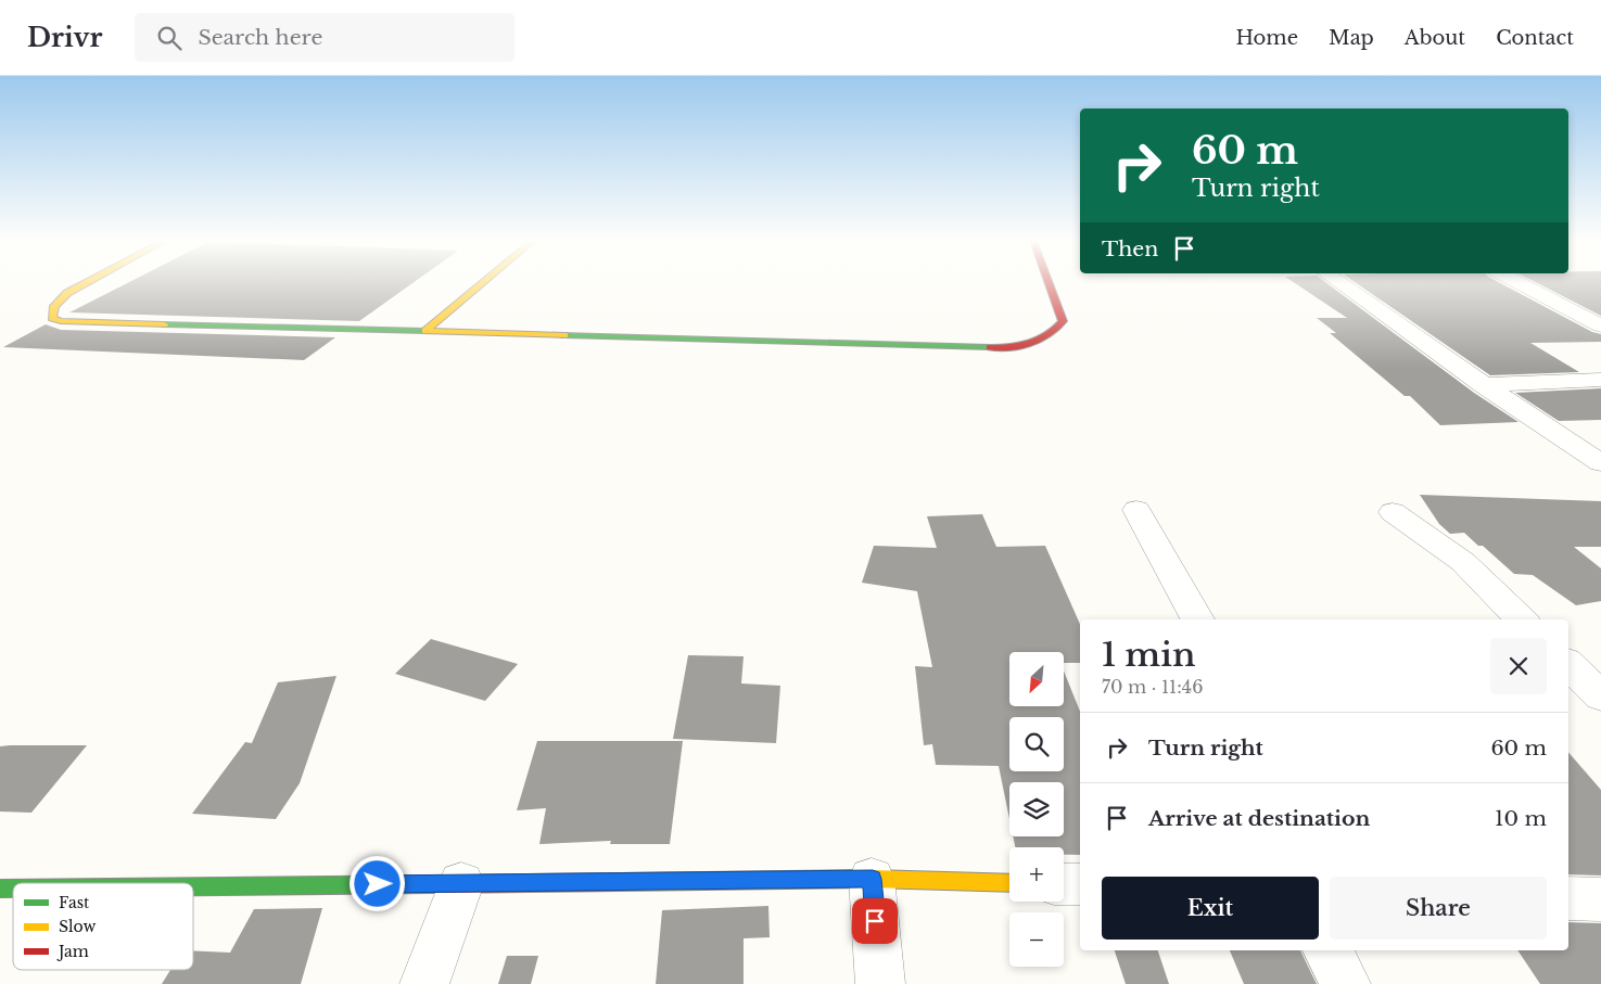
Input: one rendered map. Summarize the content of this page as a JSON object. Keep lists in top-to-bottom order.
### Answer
{
  "legend": ["Fast", "Slow", "Jam"],
  "north": "bottom left",
  "page": {
    "header": "Drivr",
    "search": "Search here",
    "nav": [
      "Home",
      "Map",
      "About",
      "Contact"
    ],
    "turn": ["60 m", "Turn right"],
    "then": "Then",
    "heading": ["1 min", "70 m · 11:46"],
    "map_buttons": ["+", "−"],
    "list": [
      {
        "name": "Turn right",
        "value": "60 m"
      },
      {
        "name": "Arrive at destination",
        "value": "10 m"
      }
    ],
    "buttons": ["Exit", "Share"]
  }
}
